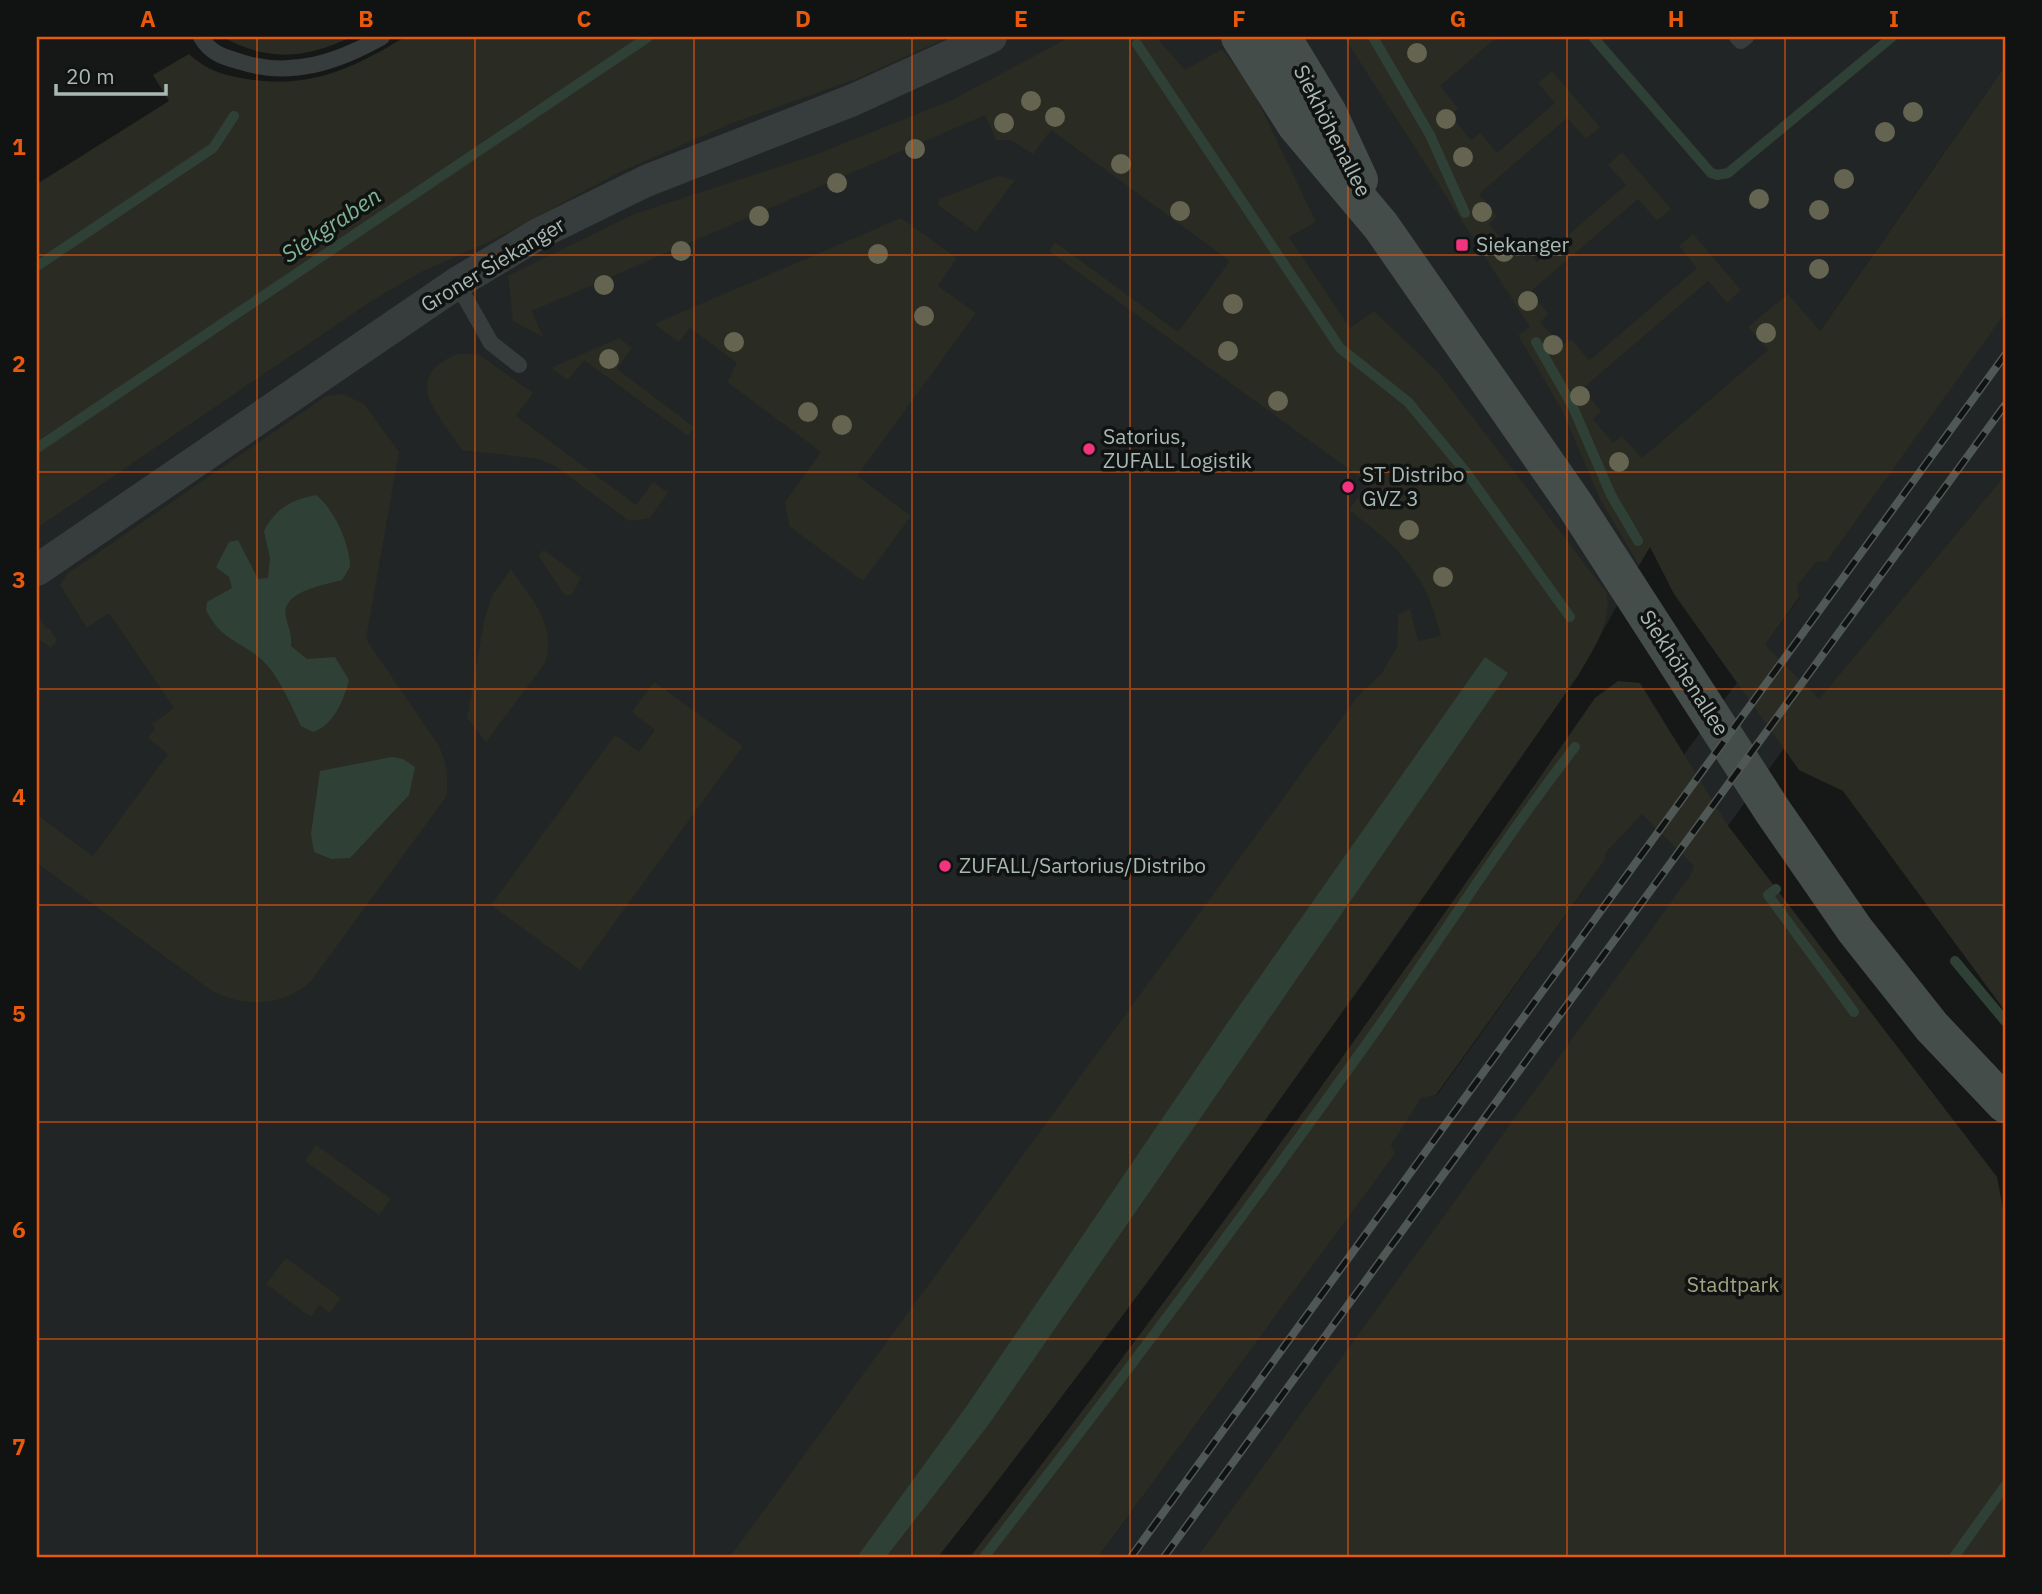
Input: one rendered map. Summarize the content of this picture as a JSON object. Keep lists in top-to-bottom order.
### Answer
{
  "streets": {
    "main road": ["Siekhöhenallee"],
    "street": ["Groner Siekanger"]
  },
  "water": ["Siekgraben"],
  "parks": ["Stadtpark"],
  "places": {
    "transit": ["Siekanger"],
    "other": ["Satorius, ZUFALL Logistik", "ST Distribo GVZ 3", "ZUFALL/Sartorius/Distribo"]
  },
  "scale_bar": "20 m",
  "grid": {
    "columns": [
      "A",
      "B",
      "C",
      "D",
      "E",
      "F",
      "G",
      "H",
      "I"
    ],
    "rows": [
      "1",
      "2",
      "3",
      "4",
      "5",
      "6",
      "7"
    ]
  }
}
